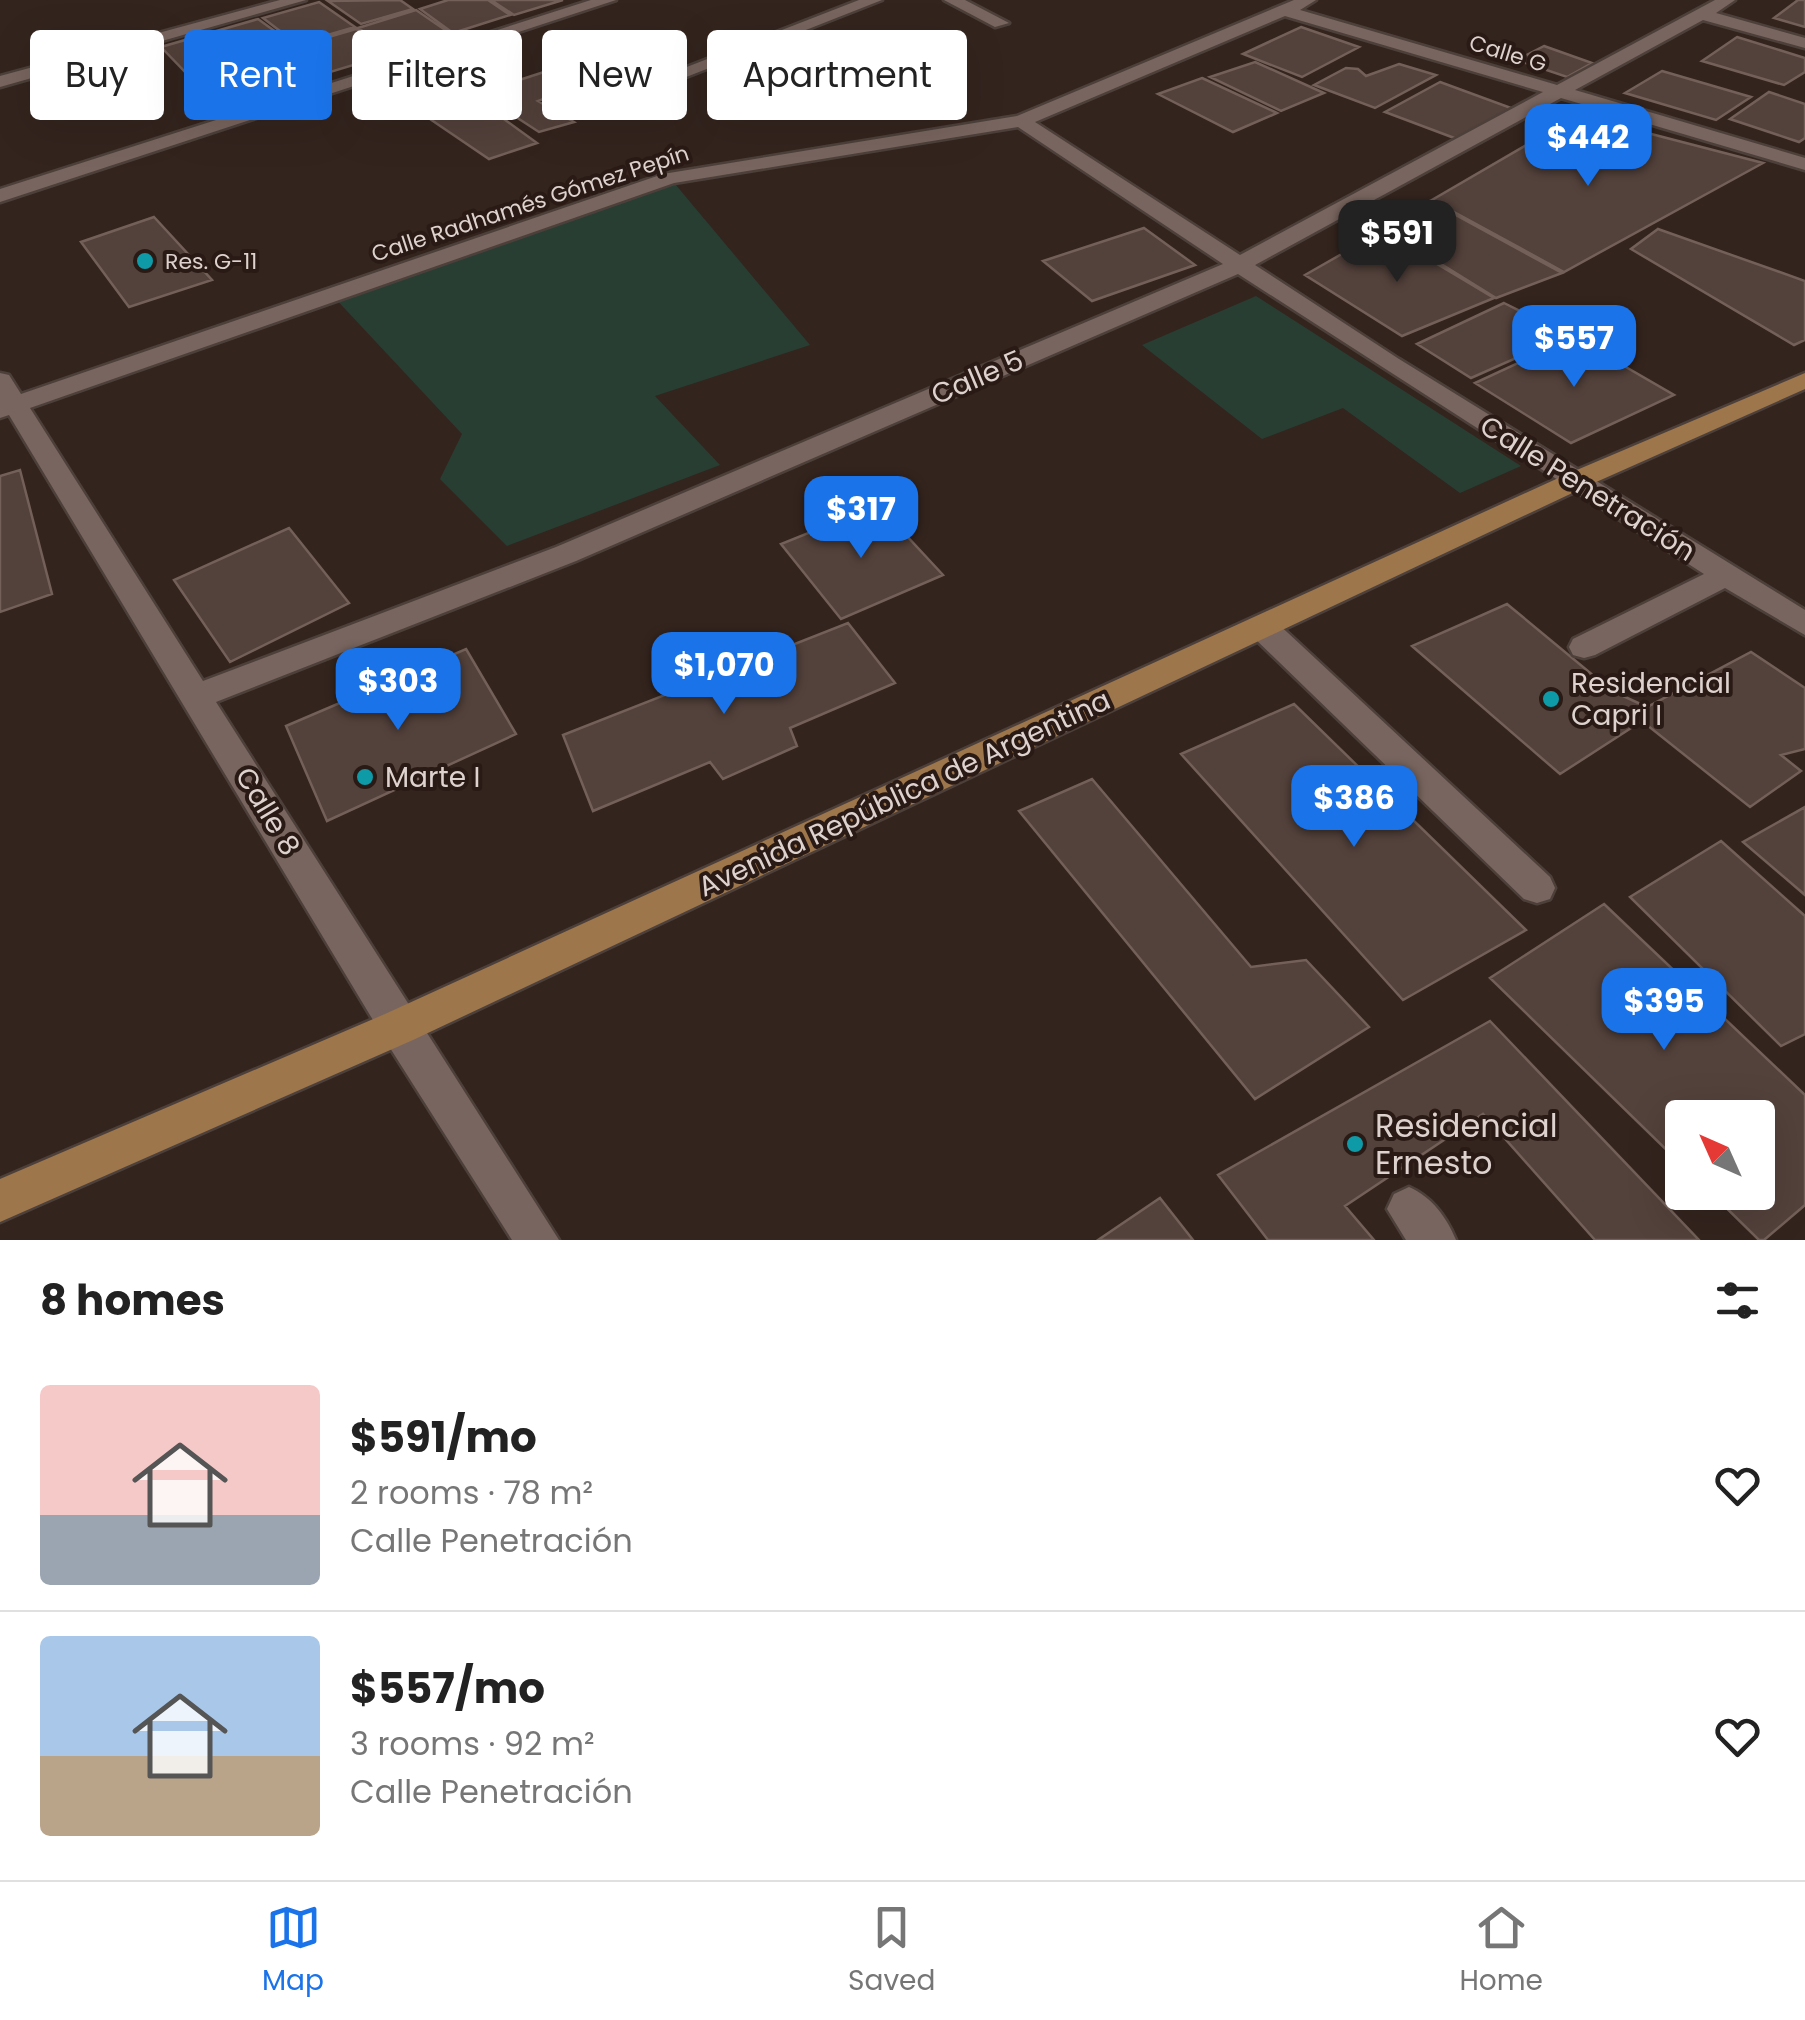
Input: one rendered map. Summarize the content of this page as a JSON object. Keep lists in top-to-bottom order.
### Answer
{
  "streets": {
    "main road": ["Avenida República de Argentina"],
    "street": [
      "Calle G",
      "Calle Radhamés Gómez Pepín",
      "Calle 5",
      "Calle Penetración",
      "Calle 8"
    ]
  },
  "crossings": [
    ["Calle G", "Calle Radhamés Gómez Pepín"],
    ["Calle G", "Calle 5"],
    ["Calle Radhamés Gómez Pepín", "Calle Penetración"],
    ["Calle Radhamés Gómez Pepín", "Calle 8"],
    ["Calle 5", "Calle Penetración"],
    ["Calle 5", "Calle 8"],
    ["Calle Penetración", "Avenida República de Argentina"],
    ["Avenida República de Argentina", "Calle 8"]
  ],
  "places": [
    "Res. G-11",
    "Residencial Capri I",
    "Marte I",
    "Residencial Ernesto"
  ],
  "north": "top left",
  "page": {
    "chip": [
      "Buy",
      "Rent",
      "Filters",
      "New",
      "Apartment"
    ],
    "price": [
      "$442",
      "$591",
      "$557",
      "$317",
      "$1,070",
      "$303",
      "$386",
      "$395"
    ],
    "heading": "8 homes",
    "list": [
      {
        "name": "$591/mo",
        "note": "2 rooms · 78 m² · Calle Penetración"
      },
      {
        "name": "$557/mo",
        "note": "3 rooms · 92 m² · Calle Penetración"
      }
    ],
    "tabs": ["Map", "Saved", "Home"]
  }
}
